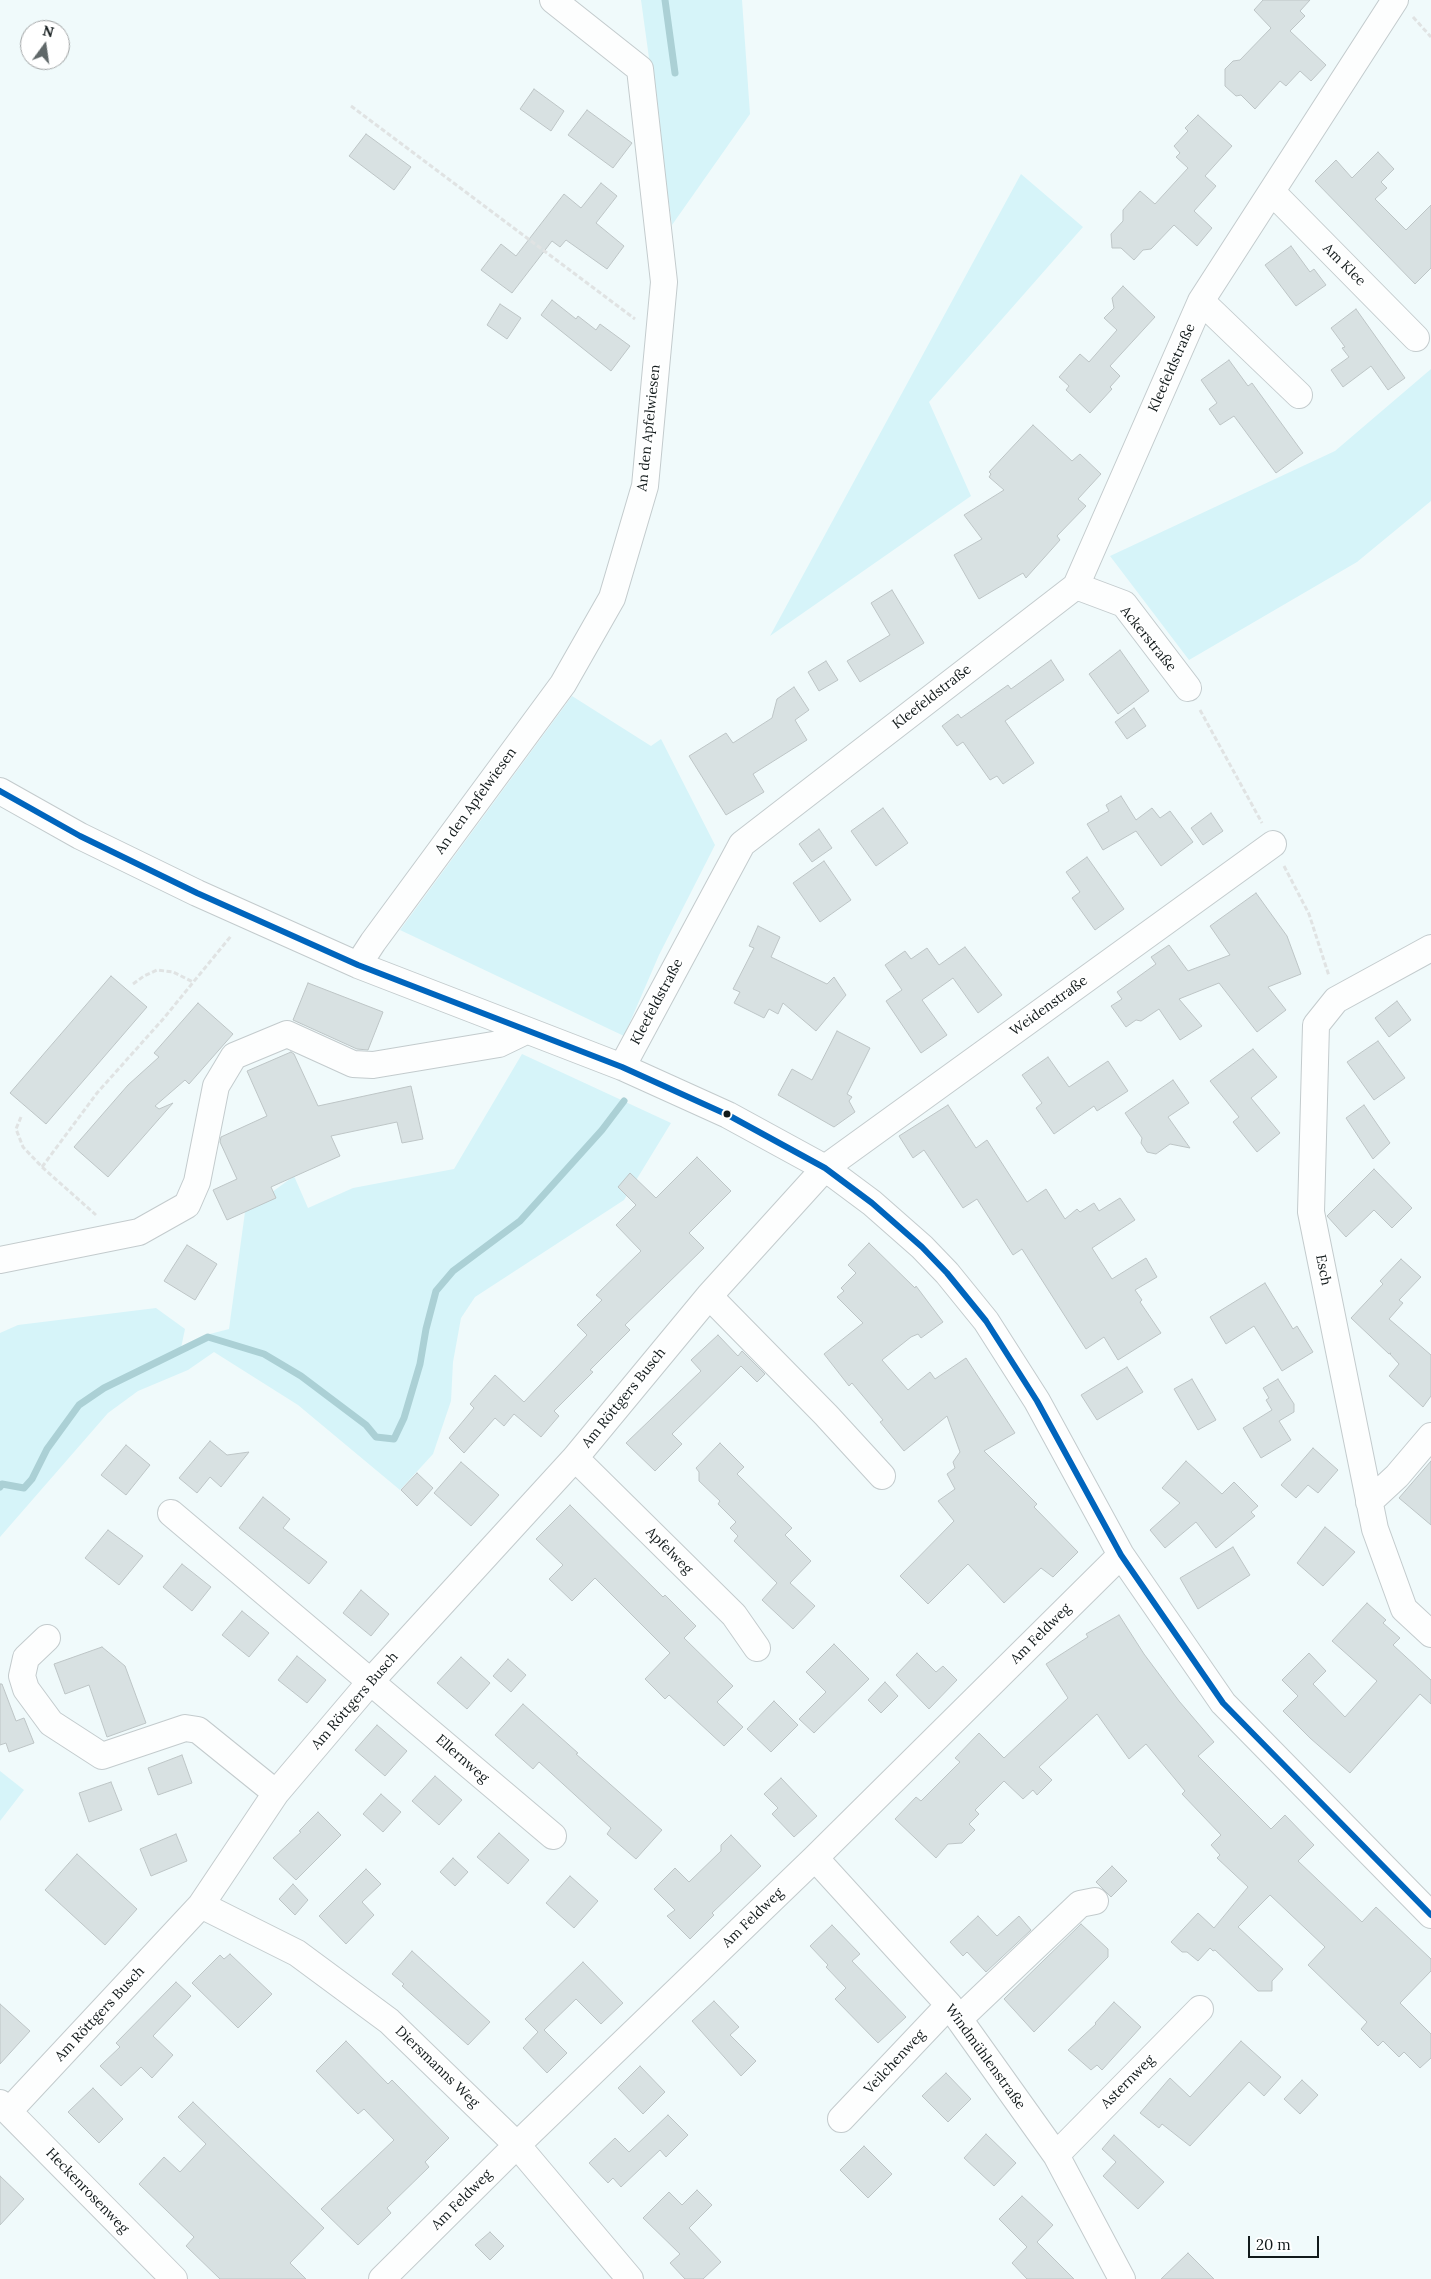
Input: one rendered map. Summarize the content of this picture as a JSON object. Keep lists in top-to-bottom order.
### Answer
{
  "streets": {
    "street": [
      "Am Klee",
      "Kleefeldstraße",
      "An den Apfelwiesen",
      "Ackerstraße",
      "Weidenstraße",
      "Esch",
      "Am Röttgers Busch",
      "Apfelweg",
      "Am Feldweg",
      "Ellernweg",
      "Windmühlenstraße",
      "Veilchenweg",
      "Diersmanns Weg",
      "Asternweg",
      "Heckenrosenweg"
    ]
  },
  "crossings": [
    ["Am Klee", "Kleefeldstraße"],
    ["Kleefeldstraße", "Ackerstraße"],
    ["Weidenstraße", "Am Röttgers Busch"],
    ["Am Röttgers Busch", "Apfelweg"],
    ["Am Röttgers Busch", "Ellernweg"],
    ["Am Röttgers Busch", "Diersmanns Weg"],
    ["Am Röttgers Busch", "Heckenrosenweg"],
    ["Am Feldweg", "Windmühlenstraße"],
    ["Am Feldweg", "Diersmanns Weg"],
    ["Windmühlenstraße", "Veilchenweg"],
    ["Windmühlenstraße", "Asternweg"]
  ],
  "scale_bar": "20 m",
  "north": "top"
}
